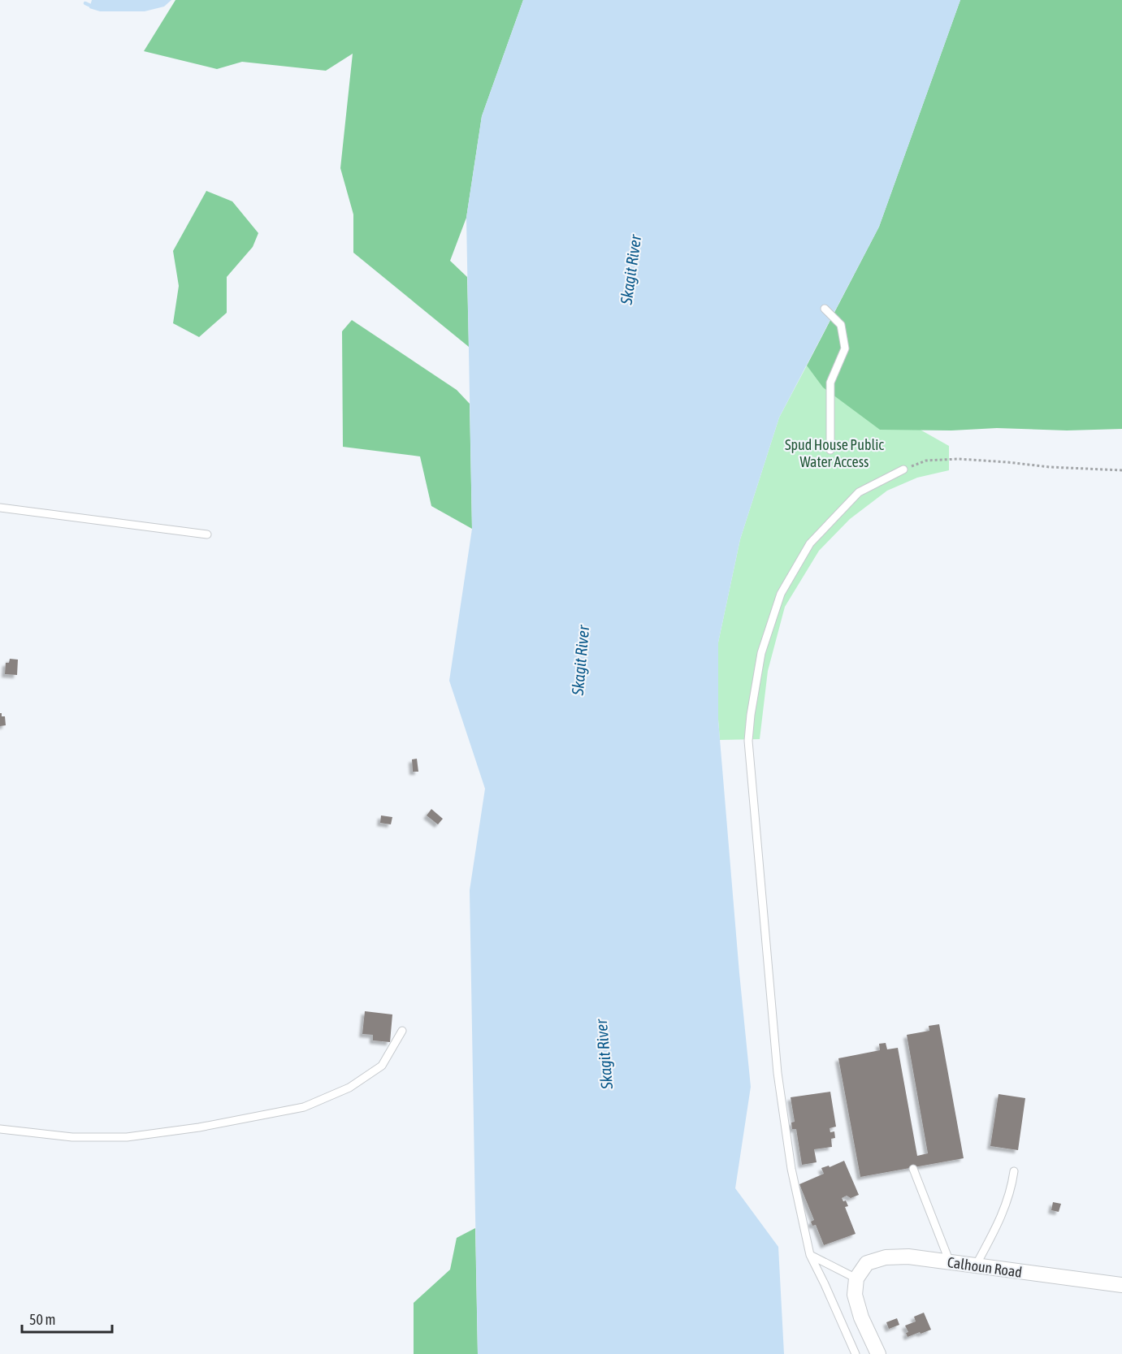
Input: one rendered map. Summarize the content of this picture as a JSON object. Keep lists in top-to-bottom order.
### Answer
{
  "streets": {
    "street": ["Calhoun Road"]
  },
  "water": ["Skagit River"],
  "parks": ["Spud House Public Water Access"],
  "scale_bar": "50 m"
}
